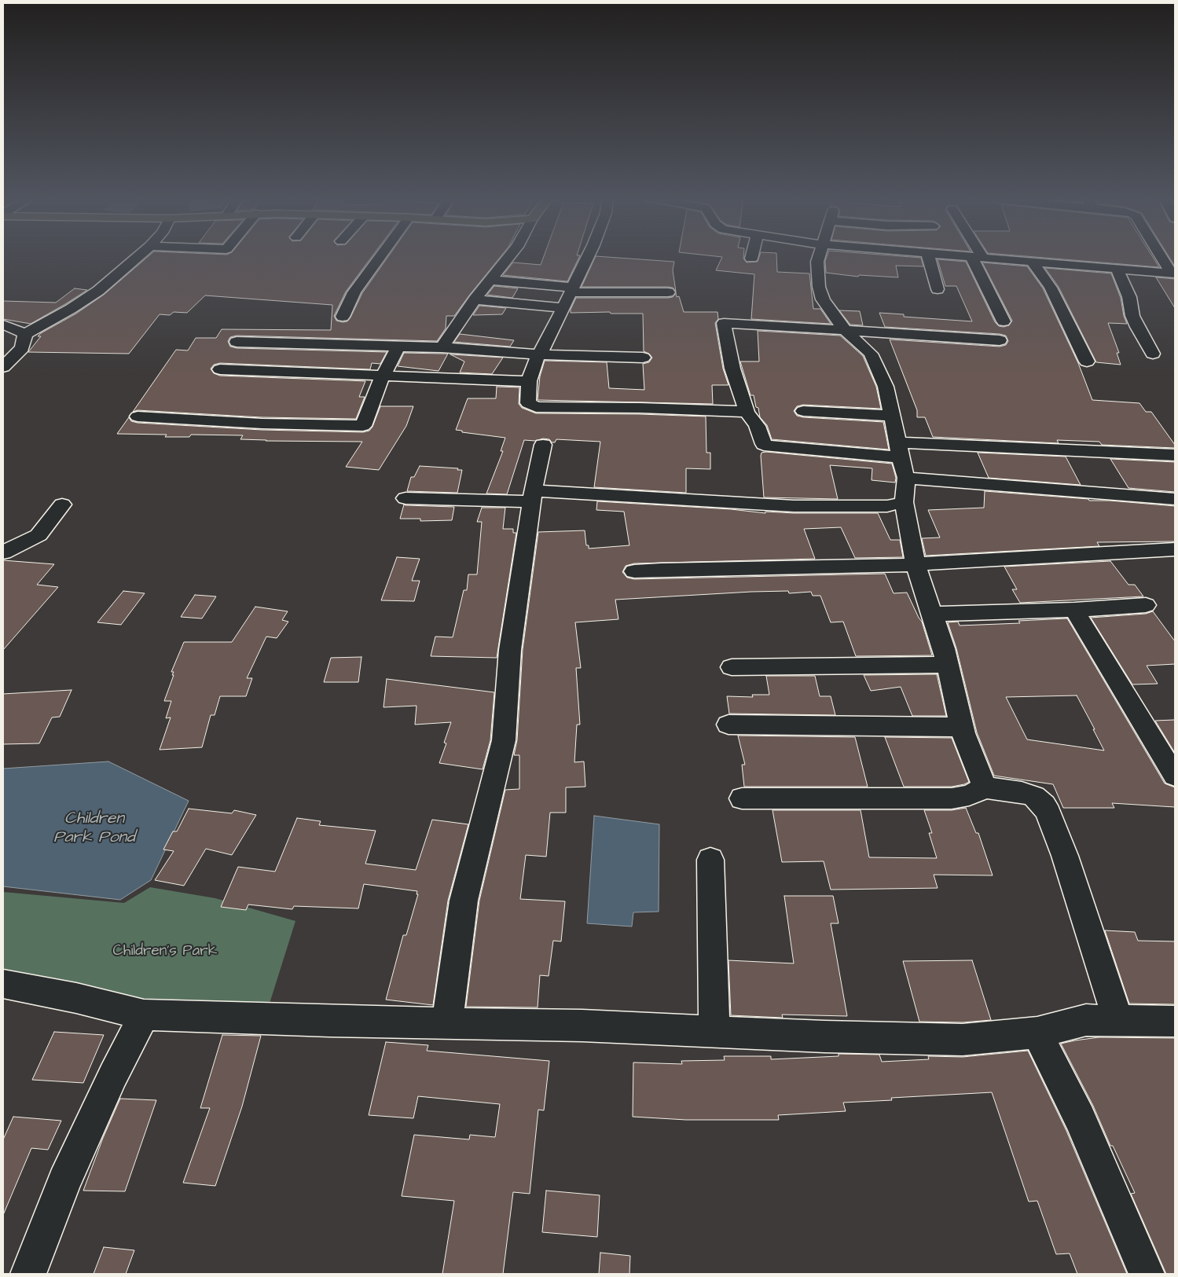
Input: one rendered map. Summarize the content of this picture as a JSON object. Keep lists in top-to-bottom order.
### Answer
{
  "water": ["Children Park Pond"],
  "parks": ["Children's Park"]
}
